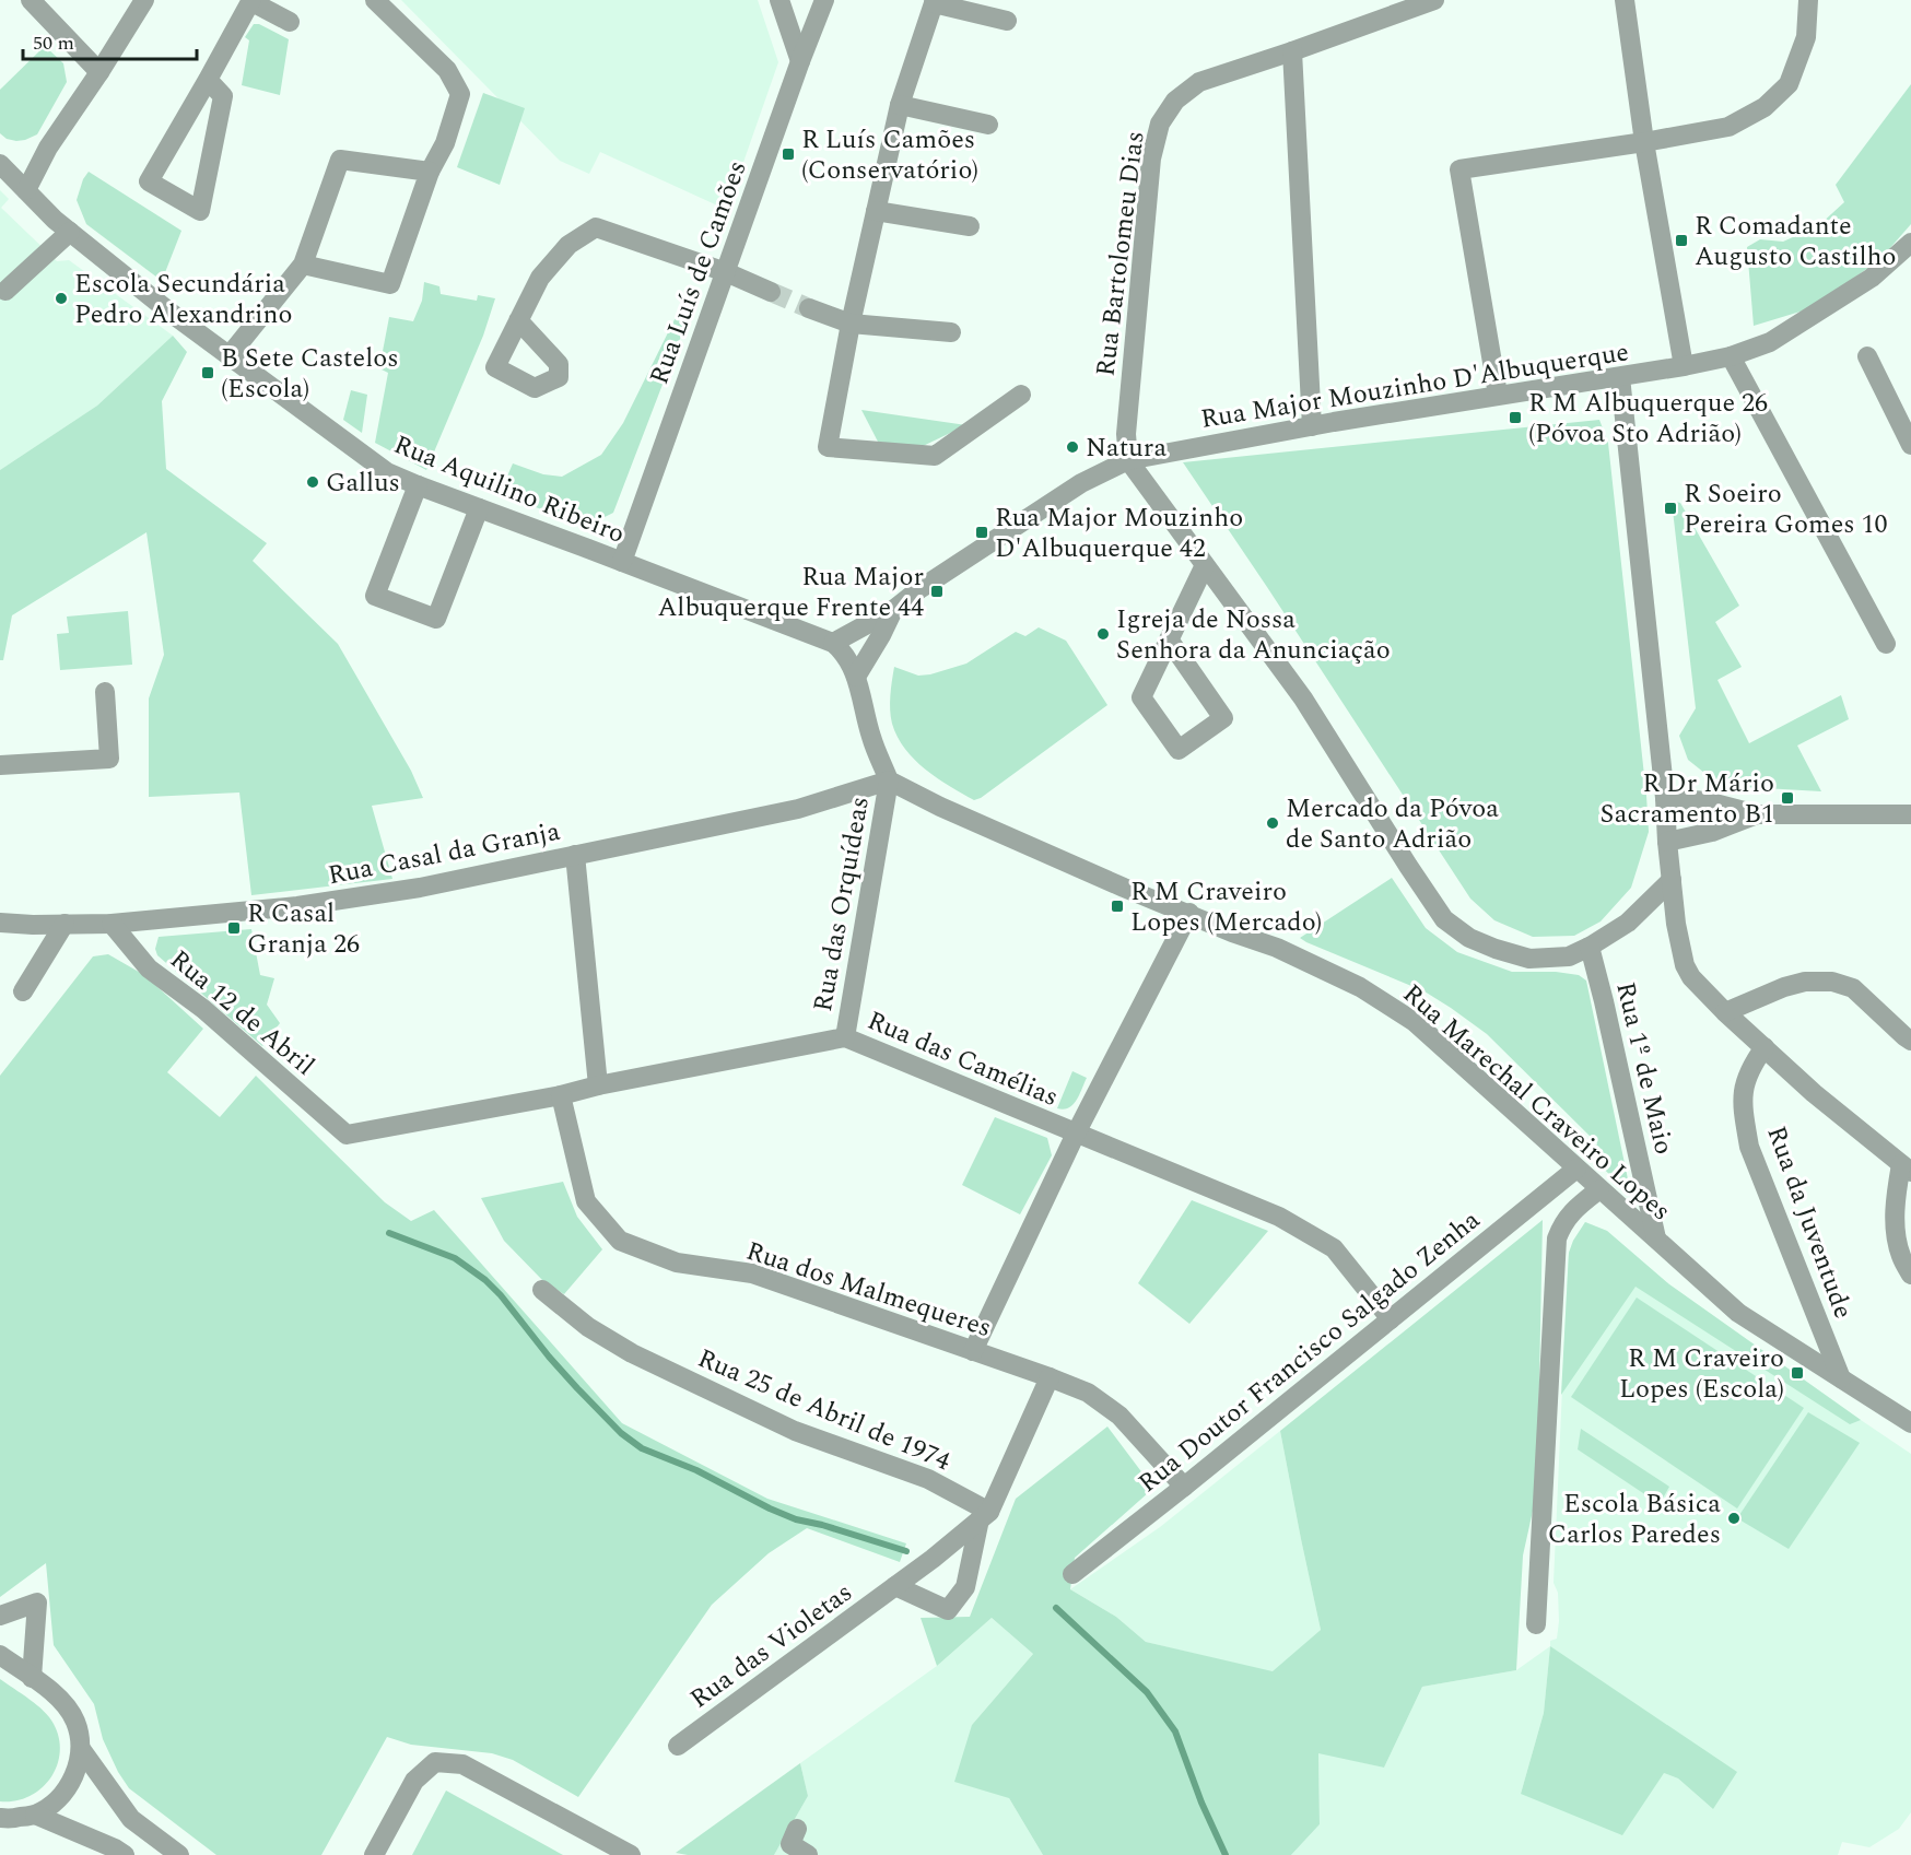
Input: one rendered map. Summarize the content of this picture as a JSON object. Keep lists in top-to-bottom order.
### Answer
{
  "streets": {
    "street": [
      "Rua Bartolomeu Dias",
      "Rua Luís de Camões",
      "Rua Major Mouzinho D'Albuquerque",
      "Rua Aquilino Ribeiro",
      "Rua Casal da Granja",
      "Rua das Orquídeas",
      "Rua 12 de Abril",
      "Rua das Camélias",
      "Rua 1º de Maio",
      "Rua Marechal Craveiro Lopes",
      "Rua da Juventude",
      "Rua dos Malmequeres",
      "Rua Doutor Francisco Salgado Zenha",
      "Rua 25 de Abril de 1974",
      "Rua das Violetas"
    ]
  },
  "crossings": [
    ["Rua Bartolomeu Dias", "Rua Major Mouzinho D'Albuquerque"],
    ["Rua Luís de Camões", "Rua Aquilino Ribeiro"],
    ["Rua Casal da Granja", "Rua das Orquídeas"],
    ["Rua Casal da Granja", "Rua 12 de Abril"],
    ["Rua Casal da Granja", "Rua Marechal Craveiro Lopes"],
    ["Rua das Orquídeas", "Rua das Camélias"],
    ["Rua das Orquídeas", "Rua Marechal Craveiro Lopes"],
    ["Rua 12 de Abril", "Rua das Camélias"],
    ["Rua das Camélias", "Rua dos Malmequeres"],
    ["Rua das Camélias", "Rua Doutor Francisco Salgado Zenha"],
    ["Rua 1º de Maio", "Rua Marechal Craveiro Lopes"],
    ["Rua Marechal Craveiro Lopes", "Rua da Juventude"],
    ["Rua Marechal Craveiro Lopes", "Rua Doutor Francisco Salgado Zenha"],
    ["Rua dos Malmequeres", "Rua Doutor Francisco Salgado Zenha"],
    ["Rua dos Malmequeres", "Rua das Violetas"],
    ["Rua 25 de Abril de 1974", "Rua das Violetas"]
  ],
  "places": {
    "transit": [
      "R Luís Camões (Conservatório)",
      "R Comadante Augusto Castilho",
      "B Sete Castelos (Escola)",
      "R M Albuquerque 26 (Póvoa Sto Adrião)",
      "R Soeiro Pereira Gomes 10",
      "Rua Major Mouzinho D'Albuquerque 42",
      "Rua Major Albuquerque Frente 44",
      "R Dr Mário Sacramento B1",
      "R M Craveiro Lopes (Mercado)",
      "R Casal Granja 26",
      "R M Craveiro Lopes (Escola)"
    ],
    "other": [
      "Escola Secundária Pedro Alexandrino",
      "Natura",
      "Gallus",
      "Igreja de Nossa Senhora da Anunciação",
      "Mercado da Póvoa de Santo Adrião",
      "Escola Básica Carlos Paredes"
    ]
  },
  "scale_bar": "50 m"
}
